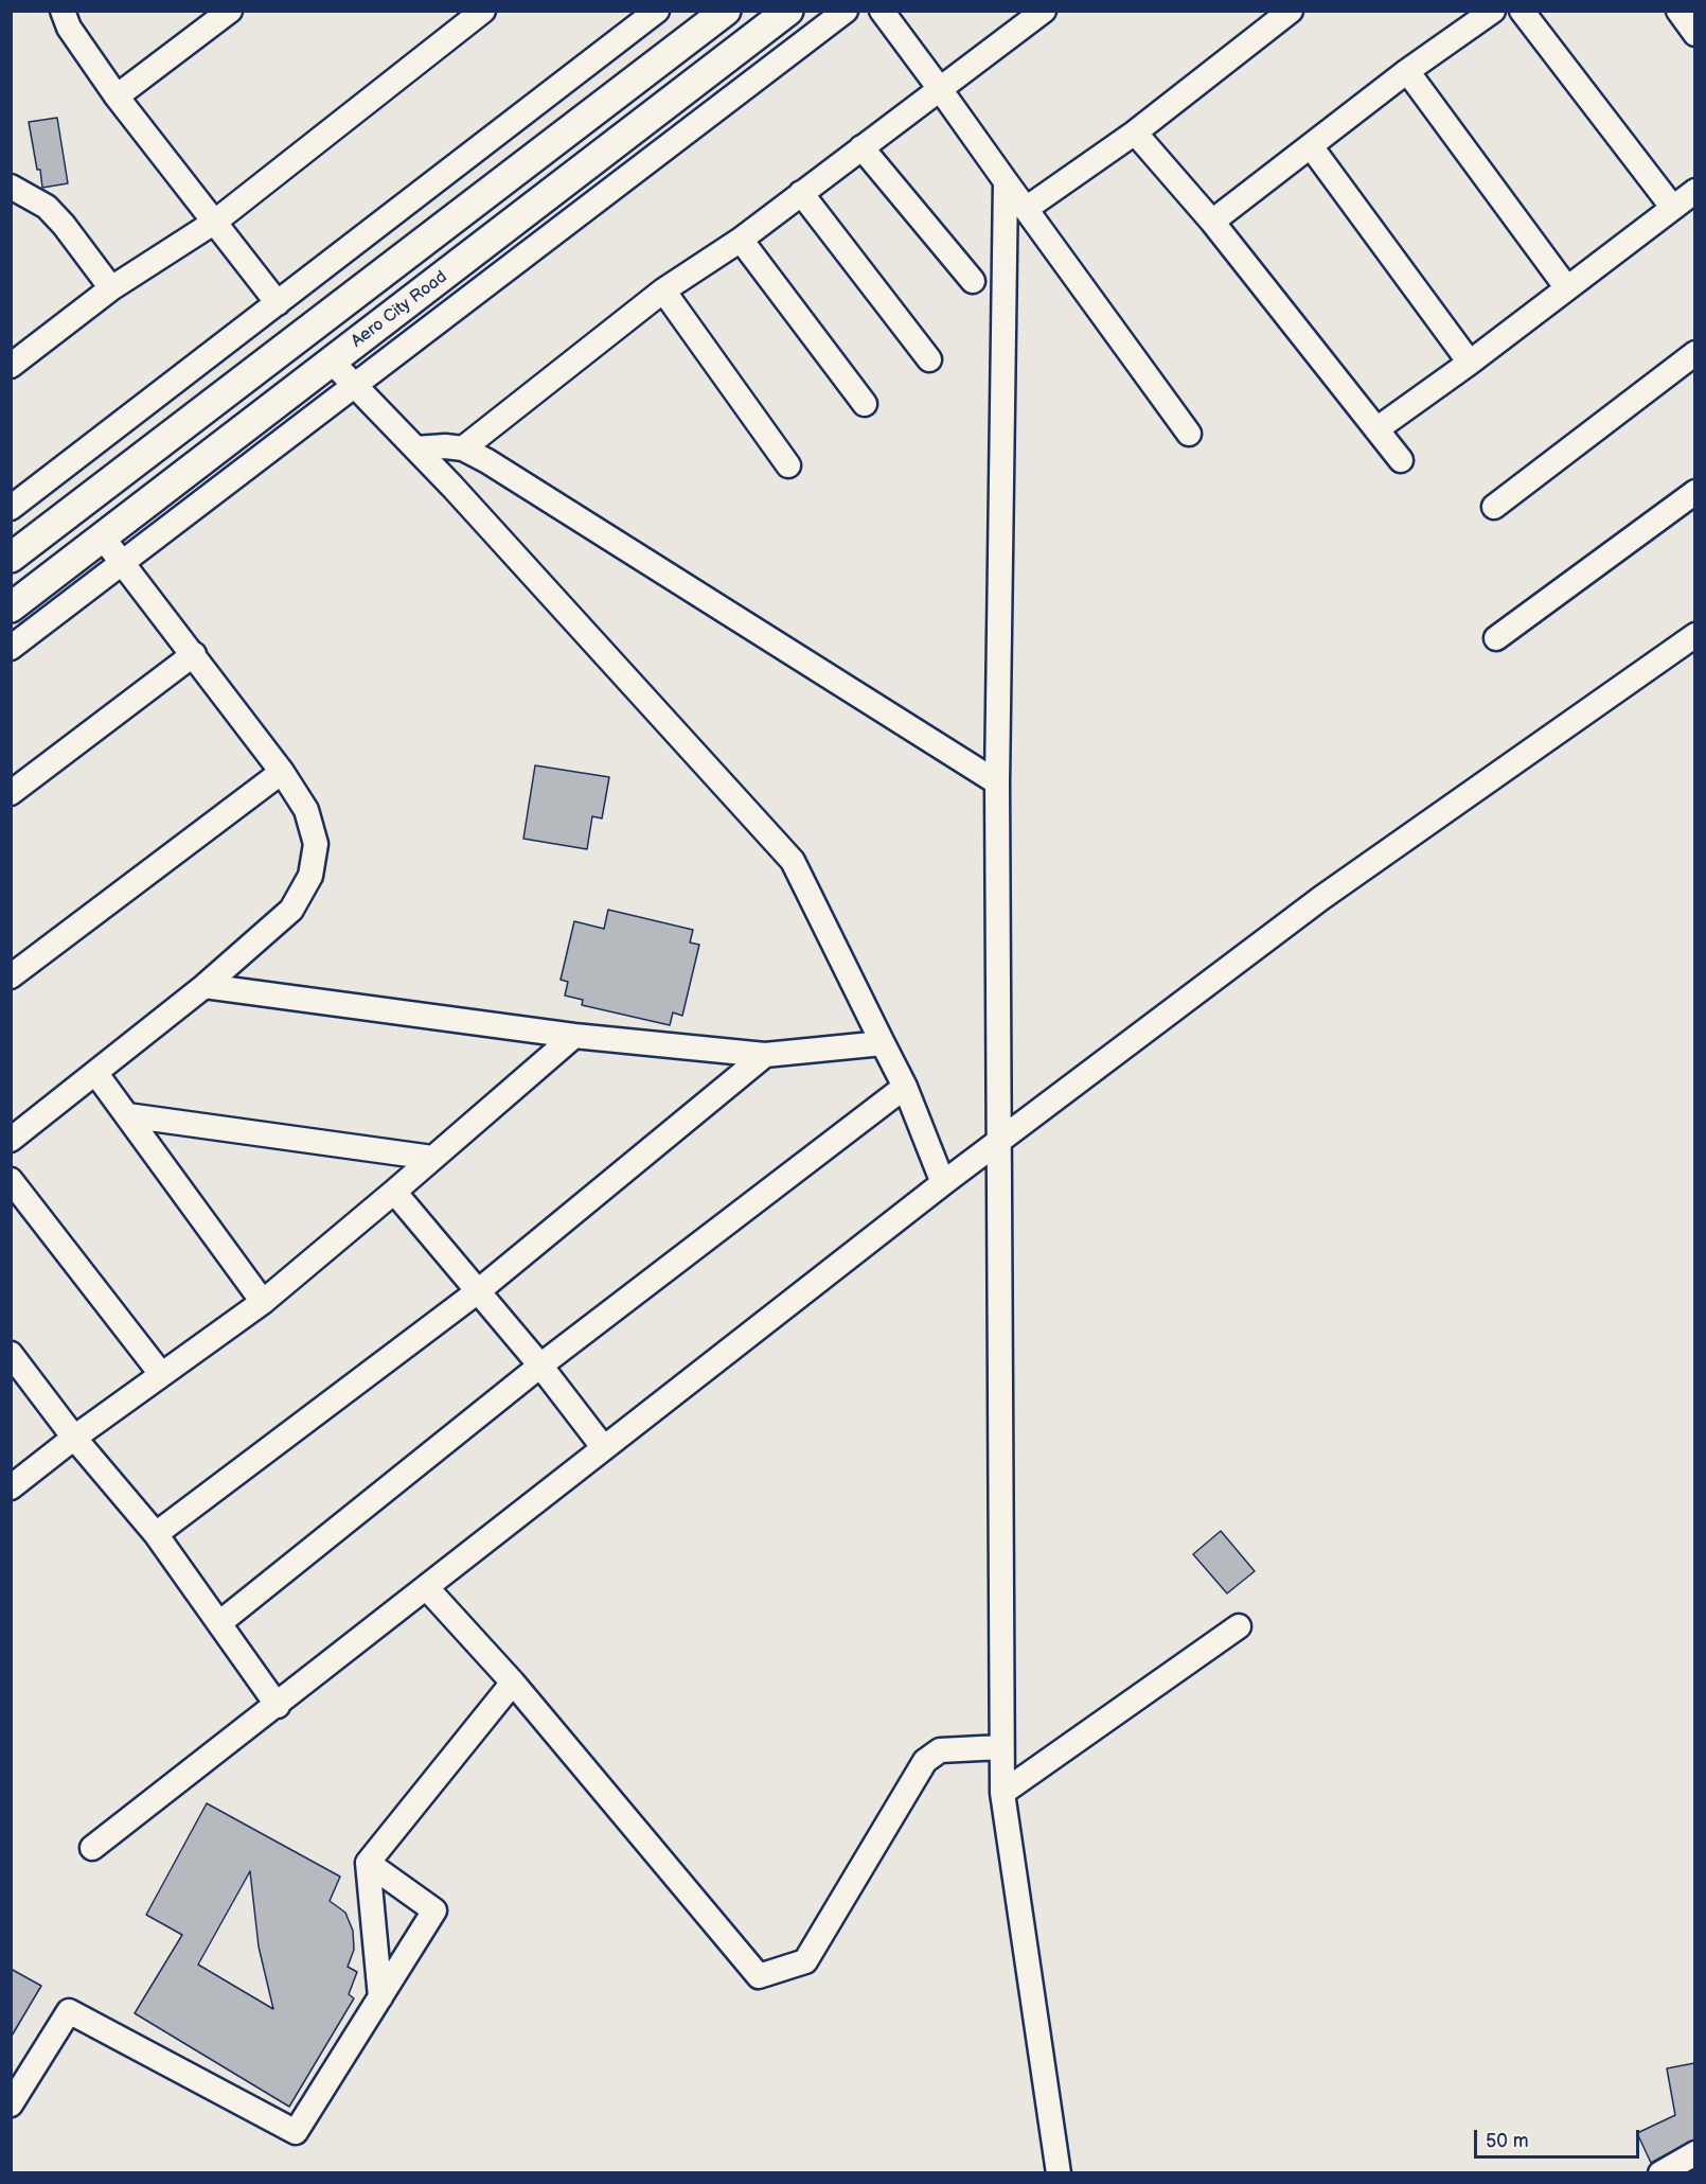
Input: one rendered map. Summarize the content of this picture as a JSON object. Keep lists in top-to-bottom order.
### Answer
{
  "streets": {
    "street": ["Aero City Road"]
  },
  "scale_bar": "50 m"
}
